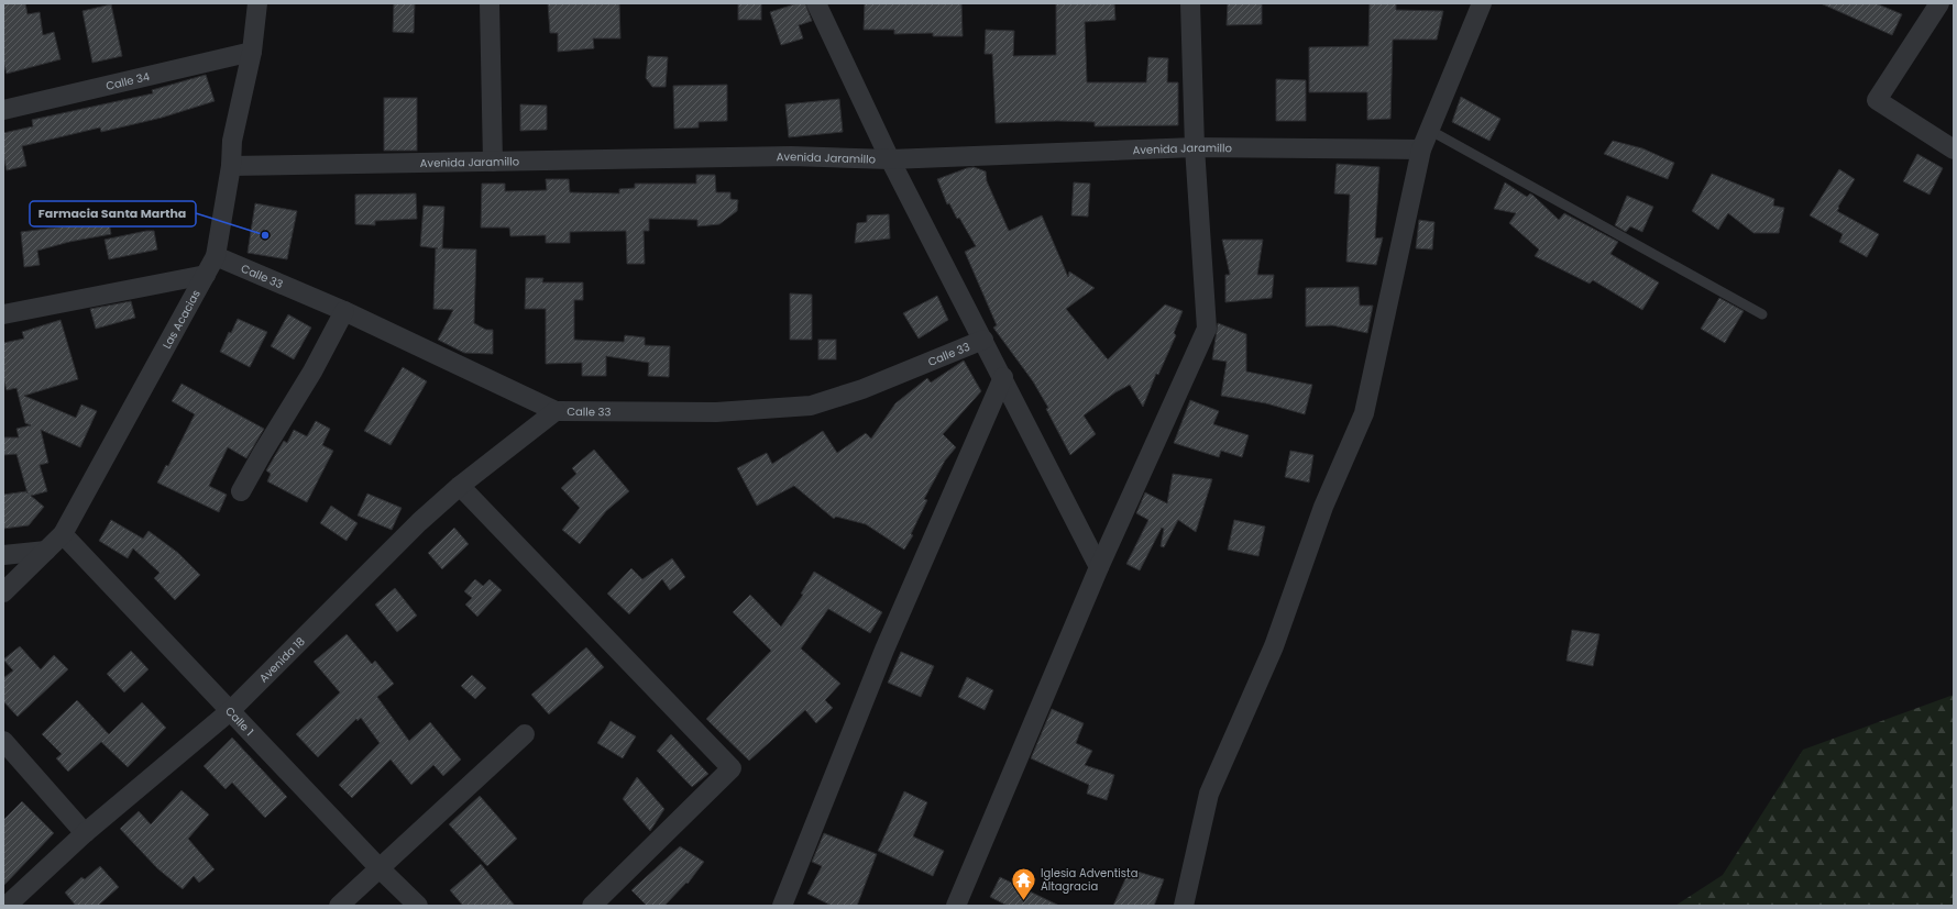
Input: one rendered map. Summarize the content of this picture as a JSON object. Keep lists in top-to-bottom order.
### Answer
{
  "streets": {
    "street": [
      "Calle 34",
      "Avenida Jaramillo",
      "Calle 33",
      "Las Acacias",
      "Avenida 18",
      "Calle 1"
    ]
  },
  "crossings": [
    ["Calle 34", "Las Acacias"],
    ["Avenida Jaramillo", "Las Acacias"],
    ["Calle 33", "Las Acacias"],
    ["Calle 33", "Avenida 18"],
    ["Las Acacias", "Calle 1"],
    ["Avenida 18", "Calle 1"]
  ],
  "places": {
    "other": ["Farmacia Santa Martha"],
    "temple": ["Iglesia Adventista Altagracia"]
  }
}
